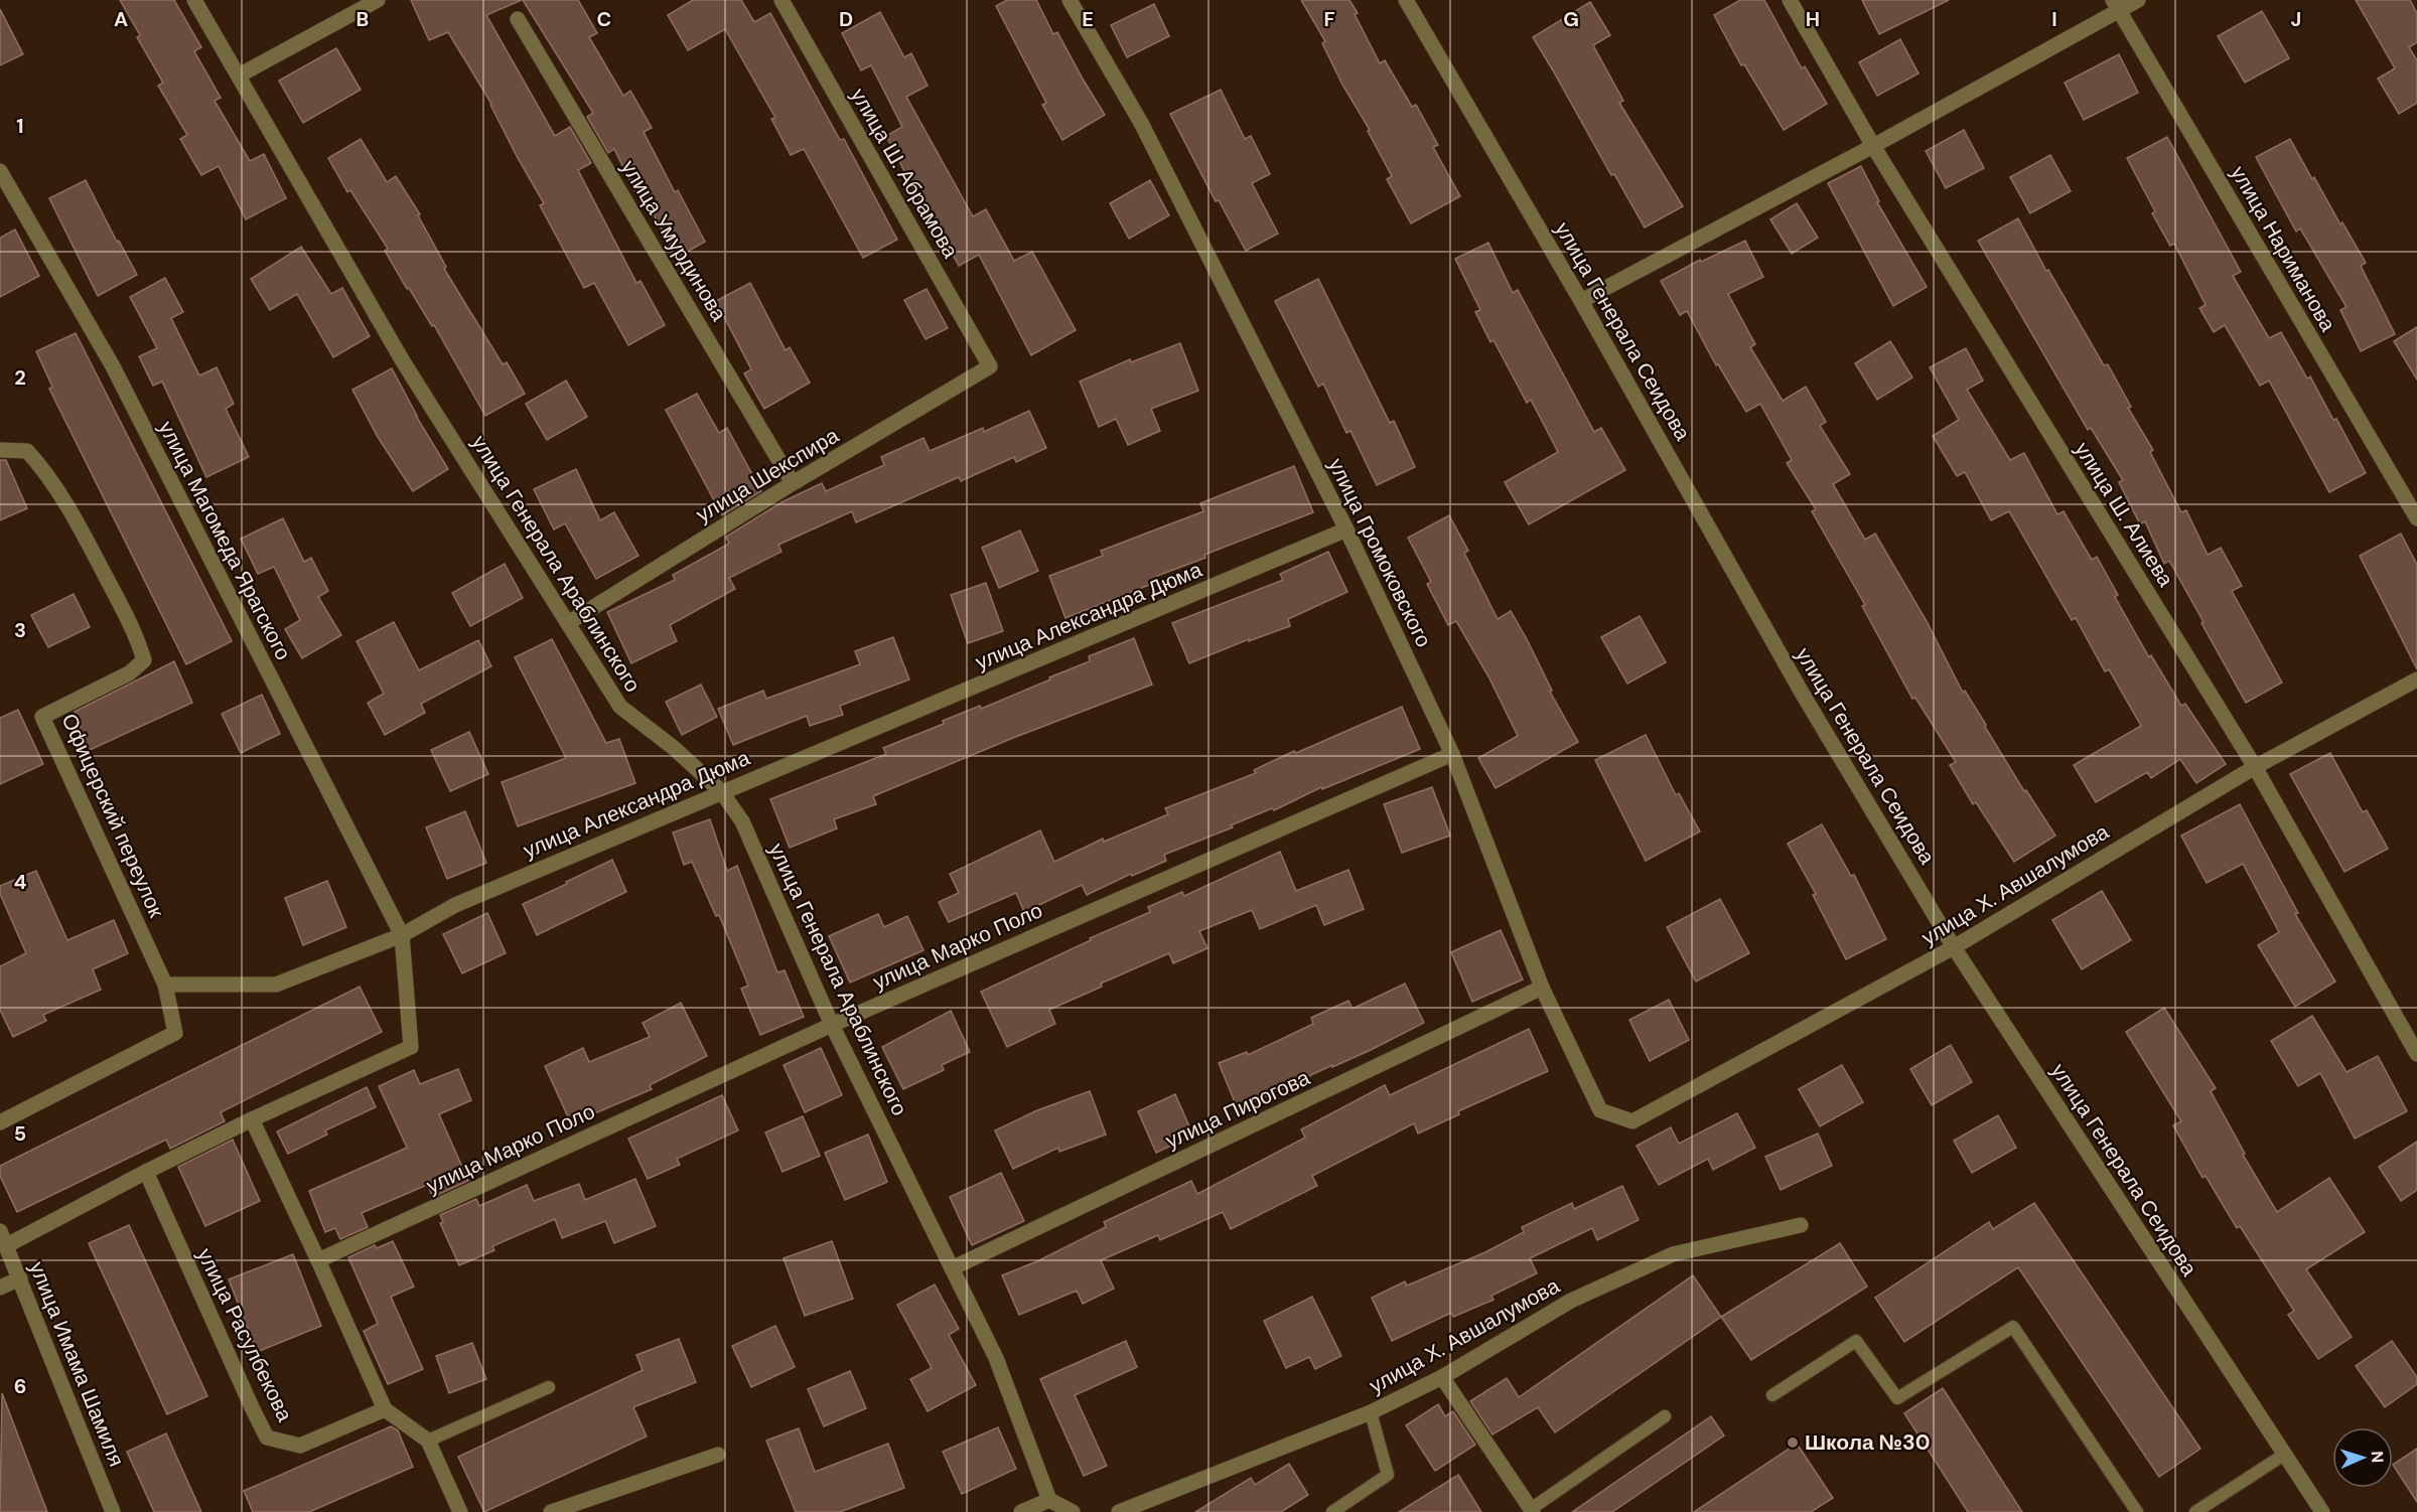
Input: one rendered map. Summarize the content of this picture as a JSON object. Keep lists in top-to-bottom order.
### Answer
{
  "streets": {
    "street": [
      "улица Ш. Абрамова",
      "улица Умурдинова",
      "улица Нариманова",
      "улица Генерала Сеидова",
      "улица Шекспира",
      "улица Ш. Алиева",
      "улица Магомеда Ярагского",
      "улица Громоковского",
      "улица Генерала Араблинского",
      "улица Александра Дюма",
      "Офицерский переулок",
      "улица Х. Авшалумова",
      "улица Марко Поло",
      "улица Пирогова",
      "улица Расулбекова",
      "улица Имама Шамиля"
    ]
  },
  "crossings": [
    ["улица Ш. Абрамова", "улица Шекспира"],
    ["улица Умурдинова", "улица Шекспира"],
    ["улица Генерала Сеидова", "улица Х. Авшалумова"],
    ["улица Шекспира", "улица Генерала Араблинского"],
    ["улица Ш. Алиева", "улица Х. Авшалумова"],
    ["улица Магомеда Ярагского", "улица Александра Дюма"],
    ["улица Громоковского", "улица Александра Дюма"],
    ["улица Громоковского", "улица Х. Авшалумова"],
    ["улица Громоковского", "улица Марко Поло"],
    ["улица Громоковского", "улица Пирогова"],
    ["улица Генерала Араблинского", "улица Александра Дюма"],
    ["улица Генерала Араблинского", "улица Марко Поло"],
    ["улица Генерала Араблинского", "улица Пирогова"],
    ["улица Александра Дюма", "Офицерский переулок"]
  ],
  "places": ["Школа №30"],
  "north": "right",
  "grid": {
    "columns": [
      "A",
      "B",
      "C",
      "D",
      "E",
      "F",
      "G",
      "H",
      "I",
      "J"
    ],
    "rows": [
      "1",
      "2",
      "3",
      "4",
      "5",
      "6"
    ]
  }
}
